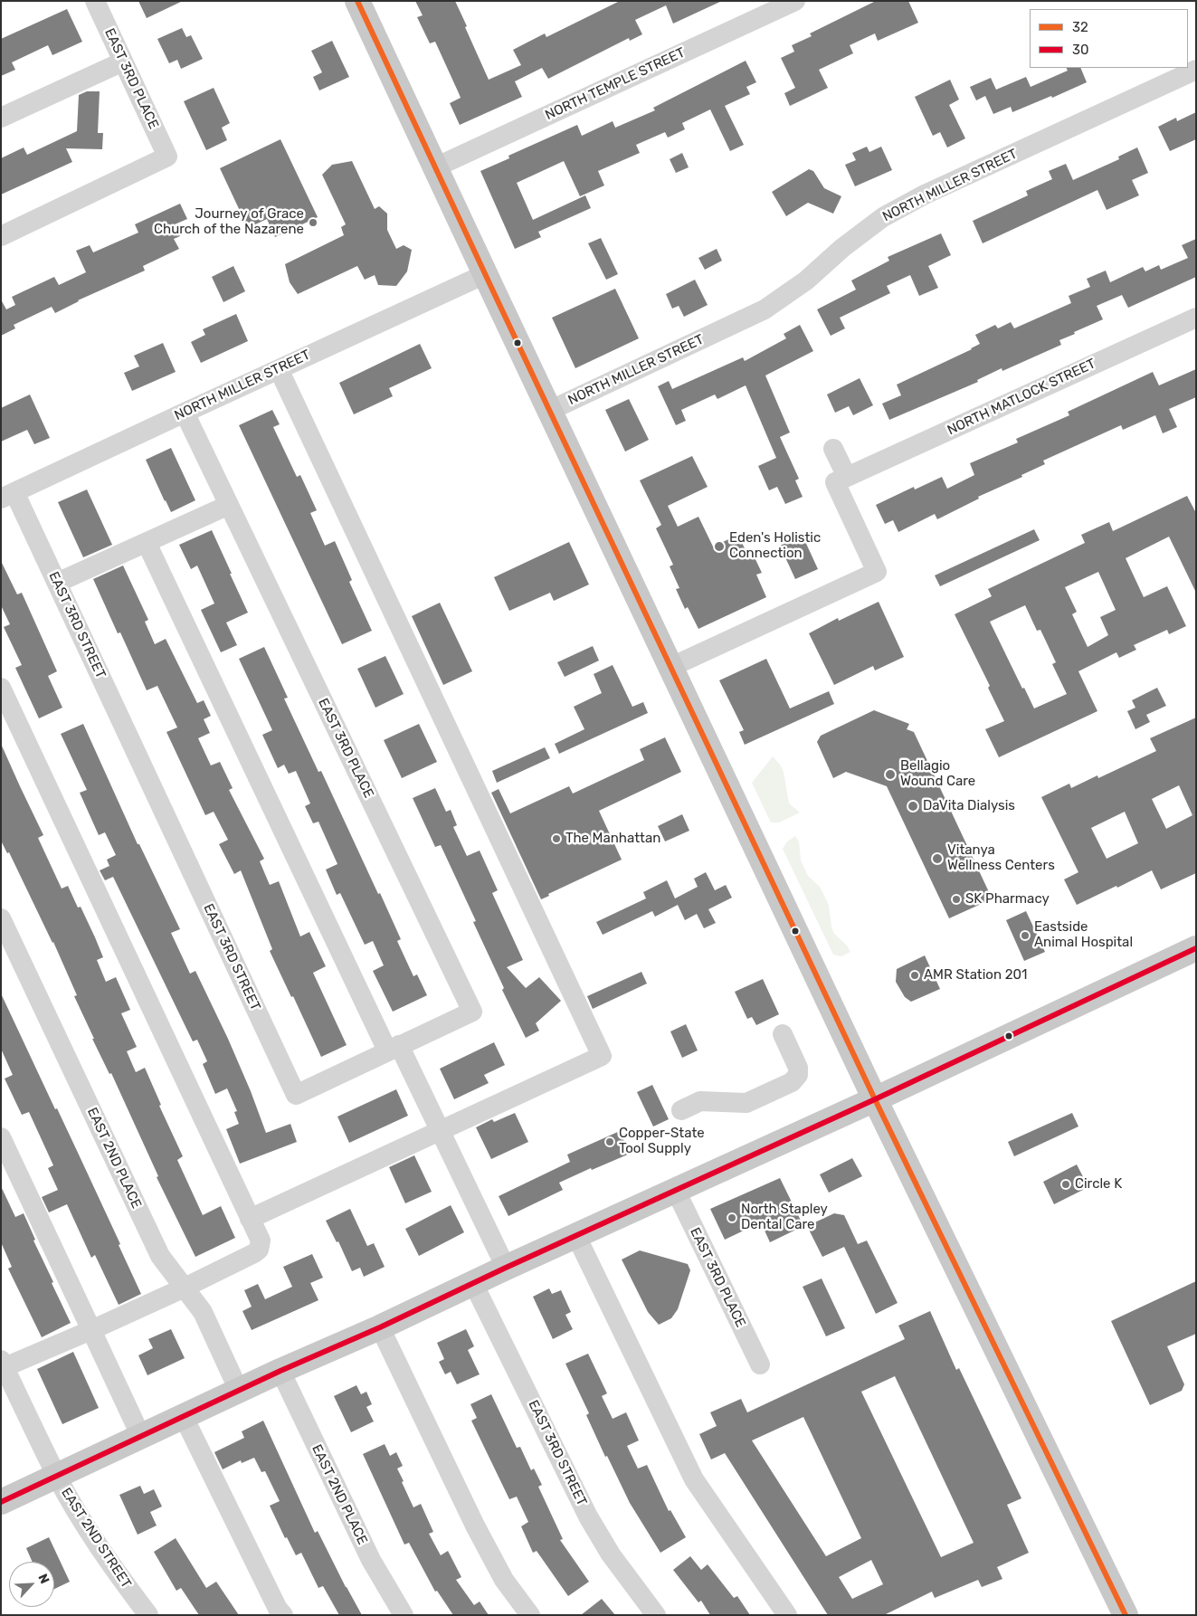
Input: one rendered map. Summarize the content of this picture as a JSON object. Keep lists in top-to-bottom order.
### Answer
{
  "streets": {
    "street": [
      "EAST 3RD PLACE",
      "NORTH TEMPLE STREET",
      "NORTH MILLER STREET",
      "NORTH MATLOCK STREET",
      "EAST 3RD STREET",
      "EAST 2ND PLACE",
      "EAST 2ND STREET"
    ]
  },
  "crossings": [
    ["EAST 3RD PLACE", "NORTH MILLER STREET"],
    ["EAST 3RD PLACE", "EAST 3RD STREET"],
    ["NORTH MILLER STREET", "EAST 3RD STREET"]
  ],
  "places": [
    "Journey of Grace Church of the Nazarene",
    "Eden's Holistic Connection",
    "Bellagio Wound Care",
    "DaVita Dialysis",
    "The Manhattan",
    "Vitanya Wellness Centers",
    "SK Pharmacy",
    "Eastside Animal Hospital",
    "AMR Station 201",
    "Copper-State Tool Supply",
    "Circle K",
    "North Stapley Dental Care"
  ],
  "lines": ["transit line 32", "transit line 30"],
  "legend": ["32", "30"],
  "north": "top right"
}
